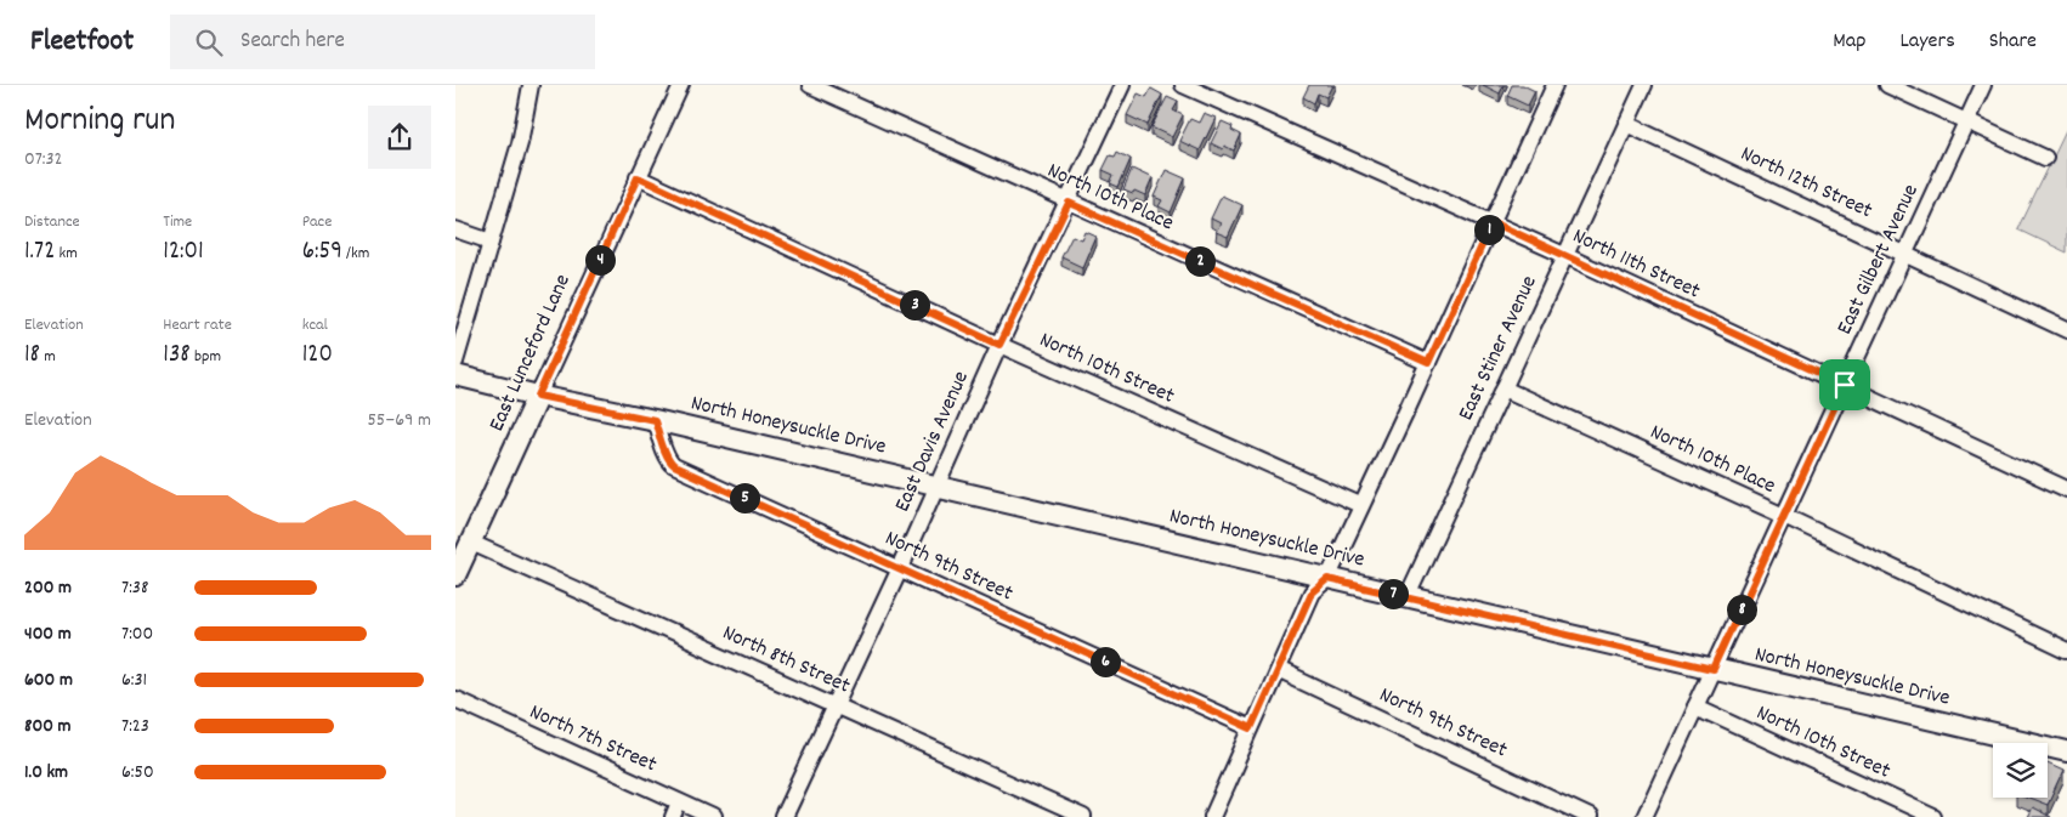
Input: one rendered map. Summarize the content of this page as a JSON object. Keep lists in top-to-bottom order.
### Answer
{
  "streets": {
    "street": [
      "North 12th Street",
      "North 10th Place",
      "East Gilbert Avenue",
      "North 11th Street",
      "East Stiner Avenue",
      "East Lunceford Lane",
      "North 10th Street",
      "North Honeysuckle Drive",
      "East Davis Avenue",
      "North 9th Street",
      "North 8th Street",
      "North 7th Street"
    ]
  },
  "crossings": [
    ["North 12th Street", "East Gilbert Avenue"],
    ["North 12th Street", "East Stiner Avenue"],
    ["North 10th Place", "East Gilbert Avenue"],
    ["North 10th Place", "East Stiner Avenue"],
    ["North 10th Place", "East Davis Avenue"],
    ["East Gilbert Avenue", "North 11th Street"],
    ["East Gilbert Avenue", "North 10th Street"],
    ["East Gilbert Avenue", "North Honeysuckle Drive"],
    ["North 11th Street", "East Stiner Avenue"],
    ["East Stiner Avenue", "North Honeysuckle Drive"],
    ["East Lunceford Lane", "North 10th Street"],
    ["East Lunceford Lane", "North Honeysuckle Drive"],
    ["East Lunceford Lane", "North 8th Street"],
    ["North 10th Street", "East Davis Avenue"],
    ["North Honeysuckle Drive", "East Davis Avenue"],
    ["North Honeysuckle Drive", "North 9th Street"],
    ["East Davis Avenue", "North 9th Street"],
    ["East Davis Avenue", "North 8th Street"]
  ],
  "page": {
    "header": "Fleetfoot",
    "search": "Search here",
    "nav": ["Map", "Layers", "Share"],
    "heading": ["Morning run", "07:32"],
    "stats": [
      ["Distance", "1.72 km"],
      ["Time", "12:01"],
      ["Pace", "6:59 /km"],
      ["Elevation", "18 m"],
      ["Heart rate", "138 bpm"],
      ["kcal", "120"]
    ],
    "pins": [
      "1",
      "4",
      "2",
      "3",
      "5",
      "7",
      "8",
      "6"
    ],
    "chart": ["Elevation", "55–69 m"],
    "list": [
      {
        "name": "200 m",
        "note": "7:38"
      },
      {
        "name": "400 m",
        "note": "7:00"
      },
      {
        "name": "600 m",
        "note": "6:31"
      },
      {
        "name": "800 m",
        "note": "7:23"
      },
      {
        "name": "1.0 km",
        "note": "6:50"
      }
    ]
  }
}
